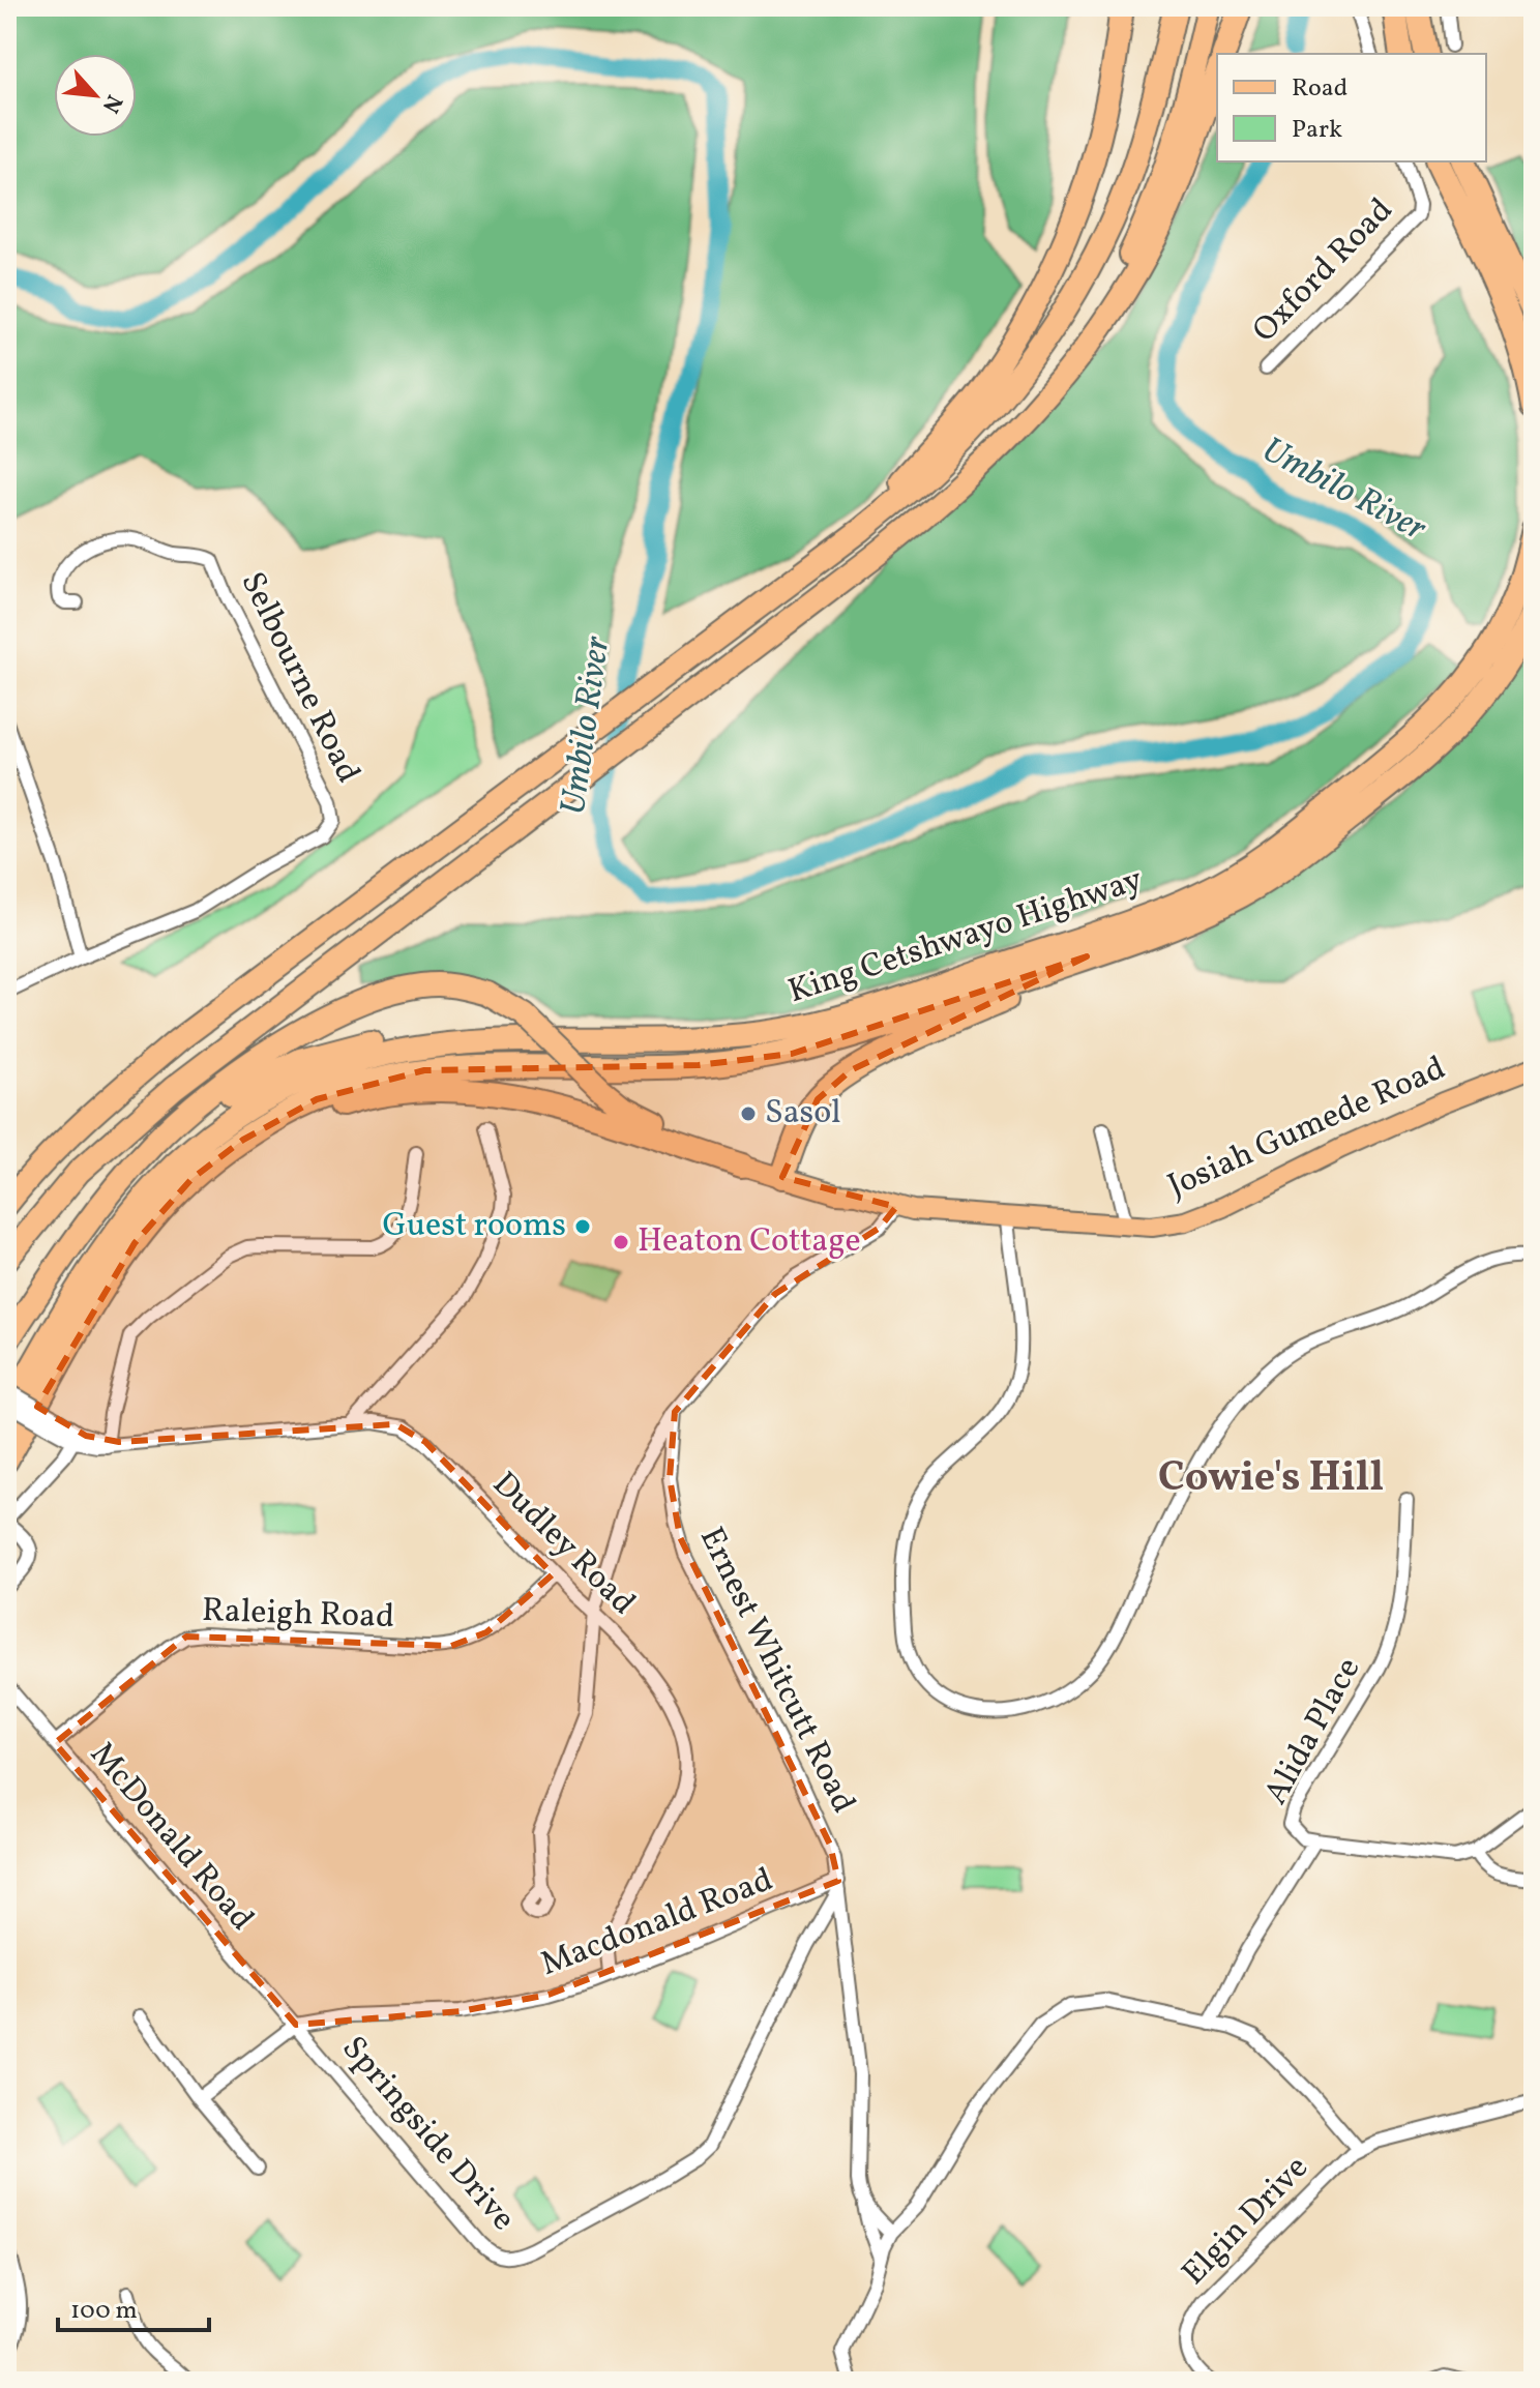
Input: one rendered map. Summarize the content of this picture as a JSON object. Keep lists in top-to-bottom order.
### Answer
{
  "streets": {
    "highway": ["King Cetshwayo Highway"],
    "main road": ["Josiah Gumede Road"],
    "street": [
      "Oxford Road",
      "Selbourne Road",
      "Dudley Road",
      "Raleigh Road",
      "Ernest Whitcutt Road",
      "Alida Place",
      "McDonald Road",
      "Macdonald Road",
      "Springside Drive",
      "Elgin Drive"
    ]
  },
  "crossings": [
    ["Dudley Road", "Raleigh Road"],
    ["Dudley Road", "Macdonald Road"],
    ["Raleigh Road", "McDonald Road"],
    ["Ernest Whitcutt Road", "Macdonald Road"],
    ["Ernest Whitcutt Road", "Springside Drive"],
    ["McDonald Road", "Macdonald Road"],
    ["McDonald Road", "Springside Drive"],
    ["Macdonald Road", "Springside Drive"]
  ],
  "districts": ["Cowie's Hill"],
  "water": ["Umbilo River"],
  "places": ["Sasol", "Guest rooms", "Heaton Cottage"],
  "legend": ["Road", "Park"],
  "scale_bar": "100 m",
  "north": "bottom right"
}
